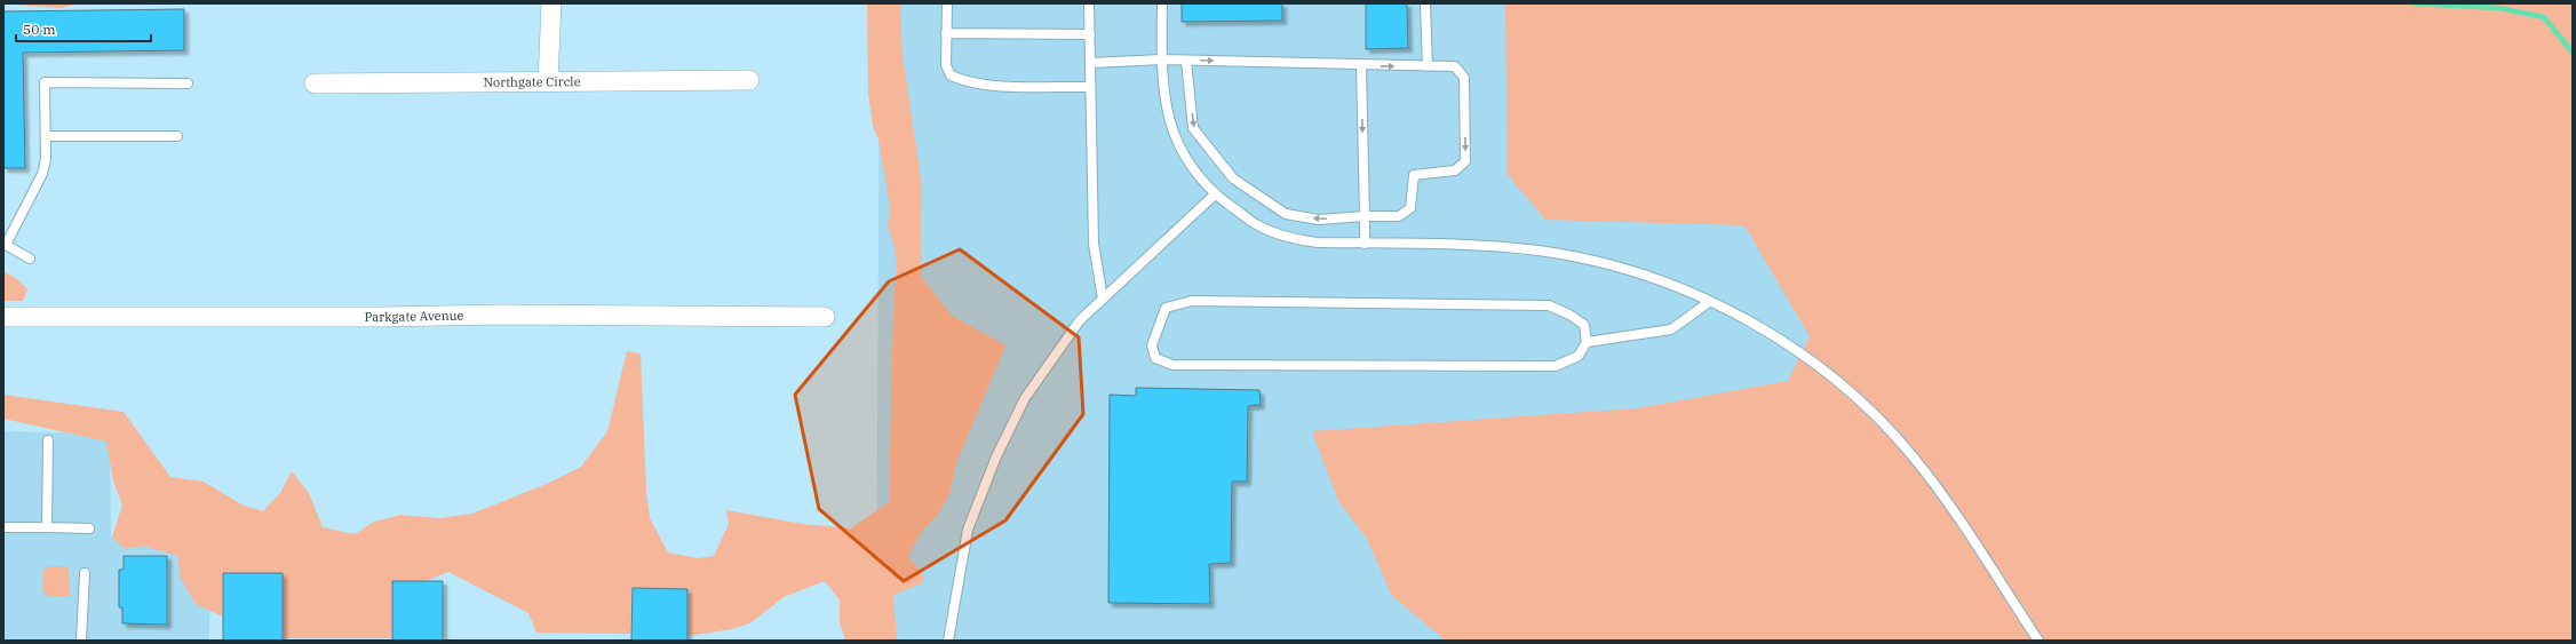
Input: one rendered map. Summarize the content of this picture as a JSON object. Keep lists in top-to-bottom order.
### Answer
{
  "streets": {
    "street": ["Northgate Circle", "Parkgate Avenue"]
  },
  "scale_bar": "50 m"
}
